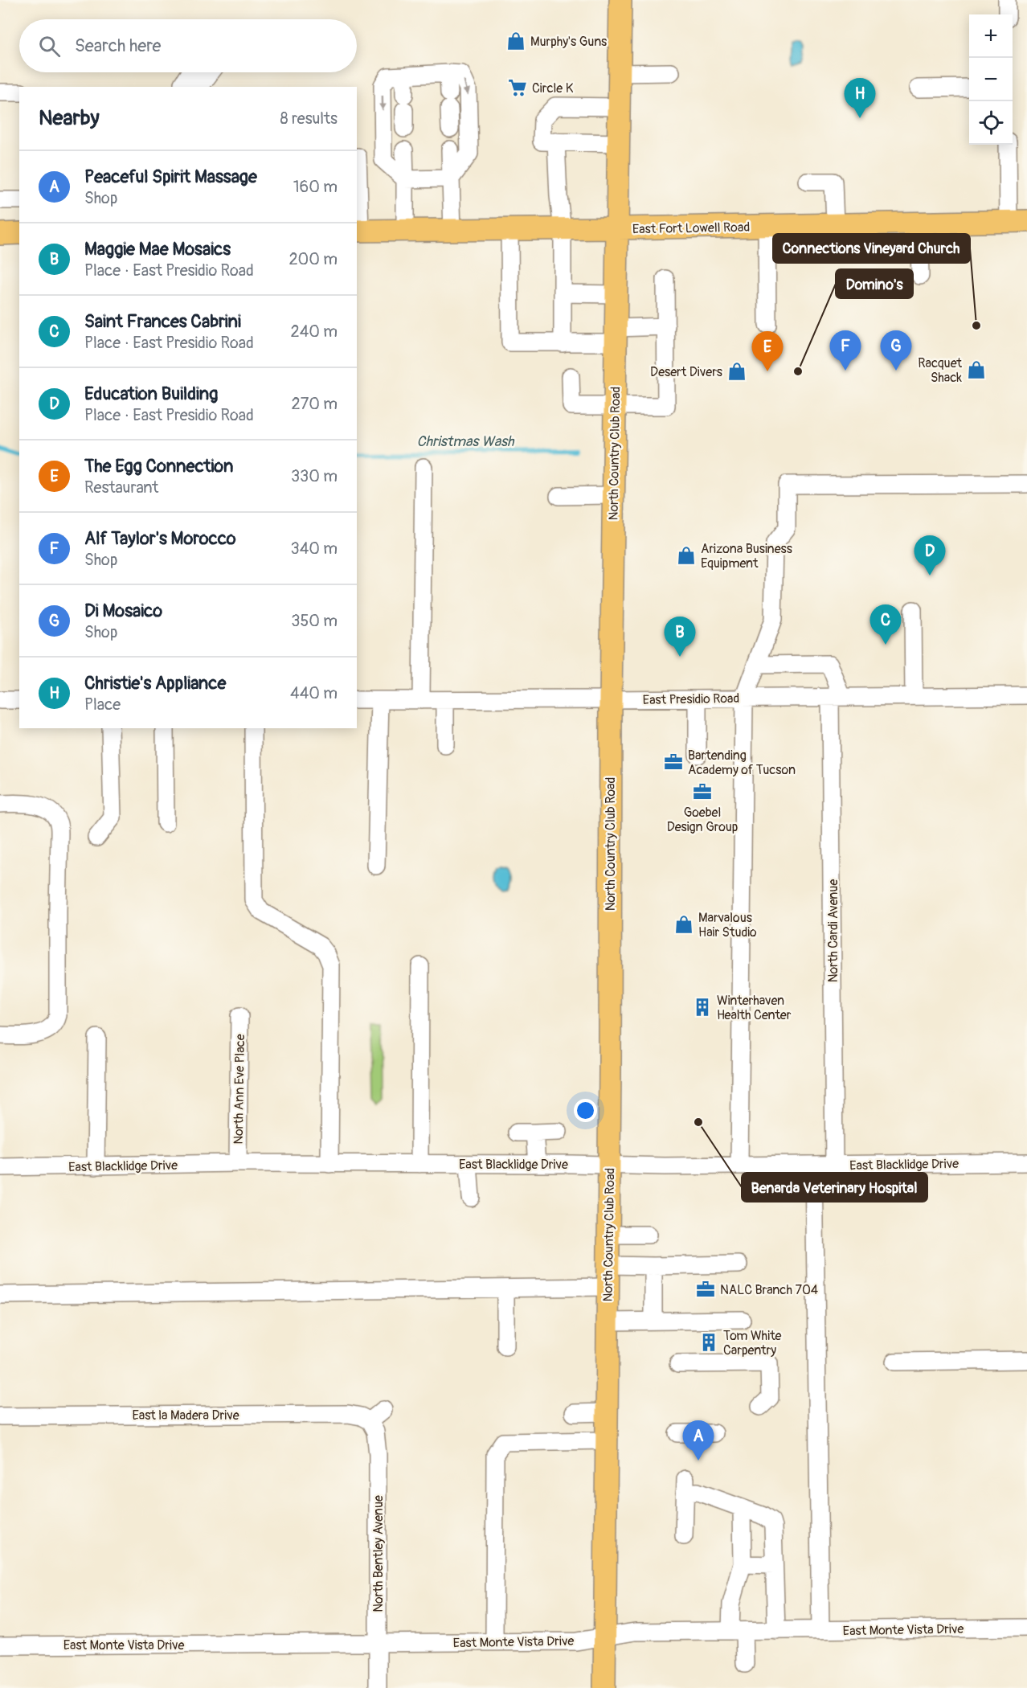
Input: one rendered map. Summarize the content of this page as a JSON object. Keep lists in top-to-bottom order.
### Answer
{
  "streets": {
    "main road": ["East Fort Lowell Road", "North Country Club Road"],
    "street": [
      "East Presidio Road",
      "North Cardi Avenue",
      "North Ann Eve Place",
      "East Blacklidge Drive",
      "East la Madera Drive",
      "North Bentley Avenue",
      "East Monte Vista Drive"
    ]
  },
  "crossings": [
    ["East Fort Lowell Road", "North Country Club Road"],
    ["North Country Club Road", "East Presidio Road"],
    ["North Country Club Road", "East Blacklidge Drive"],
    ["North Country Club Road", "East Monte Vista Drive"],
    ["East Presidio Road", "North Cardi Avenue"],
    ["North Cardi Avenue", "East Blacklidge Drive"],
    ["North Ann Eve Place", "East Blacklidge Drive"],
    ["East la Madera Drive", "North Bentley Avenue"],
    ["North Bentley Avenue", "East Monte Vista Drive"]
  ],
  "water": ["Christmas Wash"],
  "places": {
    "shop": [
      "Murphy's Guns",
      "Racquet Shack",
      "Desert Divers",
      "Arizona Business Equipment",
      "Marvalous Hair Studio"
    ],
    "supermarket": ["Circle K"],
    "other": ["Connections Vineyard Church", "Domino's", "Benarda Veterinary Hospital"],
    "office": ["Bartending Academy of Tucson", "Goebel Design Group", "NALC Branch 704"],
    "building": ["Winterhaven Health Center", "Tom White Carpentry"]
  },
  "page": {
    "map_buttons": ["+", "−"],
    "search": "Search here",
    "pins": [
      "H",
      "F",
      "G",
      "E",
      "D",
      "C",
      "B",
      "A"
    ],
    "heading": ["Nearby", "8 results"],
    "list": [
      {
        "mark": "A",
        "name": "Peaceful Spirit Massage",
        "note": "Shop",
        "value": "160 m"
      },
      {
        "mark": "B",
        "name": "Maggie Mae Mosaics",
        "note": "Place · East Presidio Road",
        "value": "200 m"
      },
      {
        "mark": "C",
        "name": "Saint Frances Cabrini",
        "note": "Place · East Presidio Road",
        "value": "240 m"
      },
      {
        "mark": "D",
        "name": "Education Building",
        "note": "Place · East Presidio Road",
        "value": "270 m"
      },
      {
        "mark": "E",
        "name": "The Egg Connection",
        "note": "Restaurant",
        "value": "330 m"
      },
      {
        "mark": "F",
        "name": "Alf Taylor's Morocco",
        "note": "Shop",
        "value": "340 m"
      },
      {
        "mark": "G",
        "name": "Di Mosaico",
        "note": "Shop",
        "value": "350 m"
      },
      {
        "mark": "H",
        "name": "Christie's Appliance",
        "note": "Place",
        "value": "440 m"
      }
    ]
  }
}
